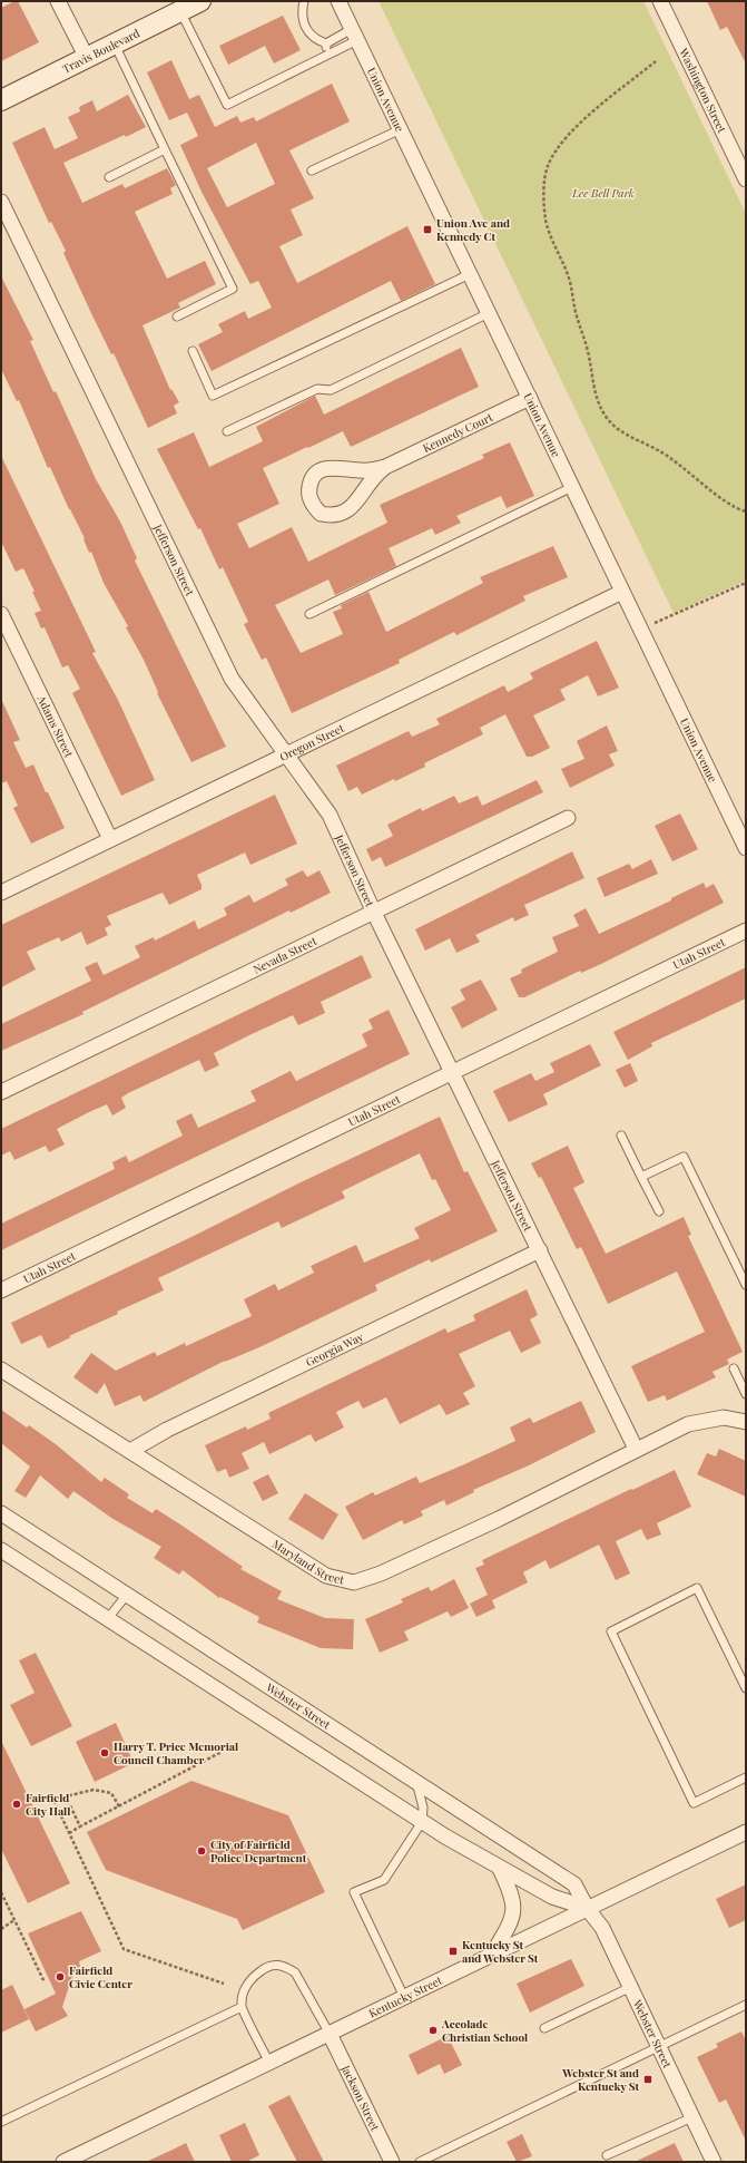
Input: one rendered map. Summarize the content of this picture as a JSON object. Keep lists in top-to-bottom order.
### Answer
{
  "streets": {
    "main road": ["Travis Boulevard"],
    "street": [
      "Washington Street",
      "Union Avenue",
      "Kennedy Court",
      "Jefferson Street",
      "Adams Street",
      "Oregon Street",
      "Utah Street",
      "Nevada Street",
      "Georgia Way",
      "Maryland Street",
      "Webster Street",
      "Kentucky Street",
      "Jackson Street"
    ]
  },
  "crossings": [
    ["Union Avenue", "Kennedy Court"],
    ["Union Avenue", "Oregon Street"],
    ["Jefferson Street", "Oregon Street"],
    ["Jefferson Street", "Utah Street"],
    ["Jefferson Street", "Nevada Street"],
    ["Jefferson Street", "Georgia Way"],
    ["Jefferson Street", "Maryland Street"],
    ["Adams Street", "Oregon Street"],
    ["Georgia Way", "Maryland Street"],
    ["Webster Street", "Kentucky Street"],
    ["Kentucky Street", "Jackson Street"]
  ],
  "parks": ["Lee Bell Park"],
  "places": {
    "transit": ["Union Ave and Kennedy Ct", "Kentucky St and Webster St", "Webster St and Kentucky St"],
    "other": [
      "Harry T. Price Memorial Council Chamber",
      "Fairfield City Hall",
      "City of Fairfield Police Department",
      "Fairfield Civic Center",
      "Accolade Christian School"
    ]
  }
}
